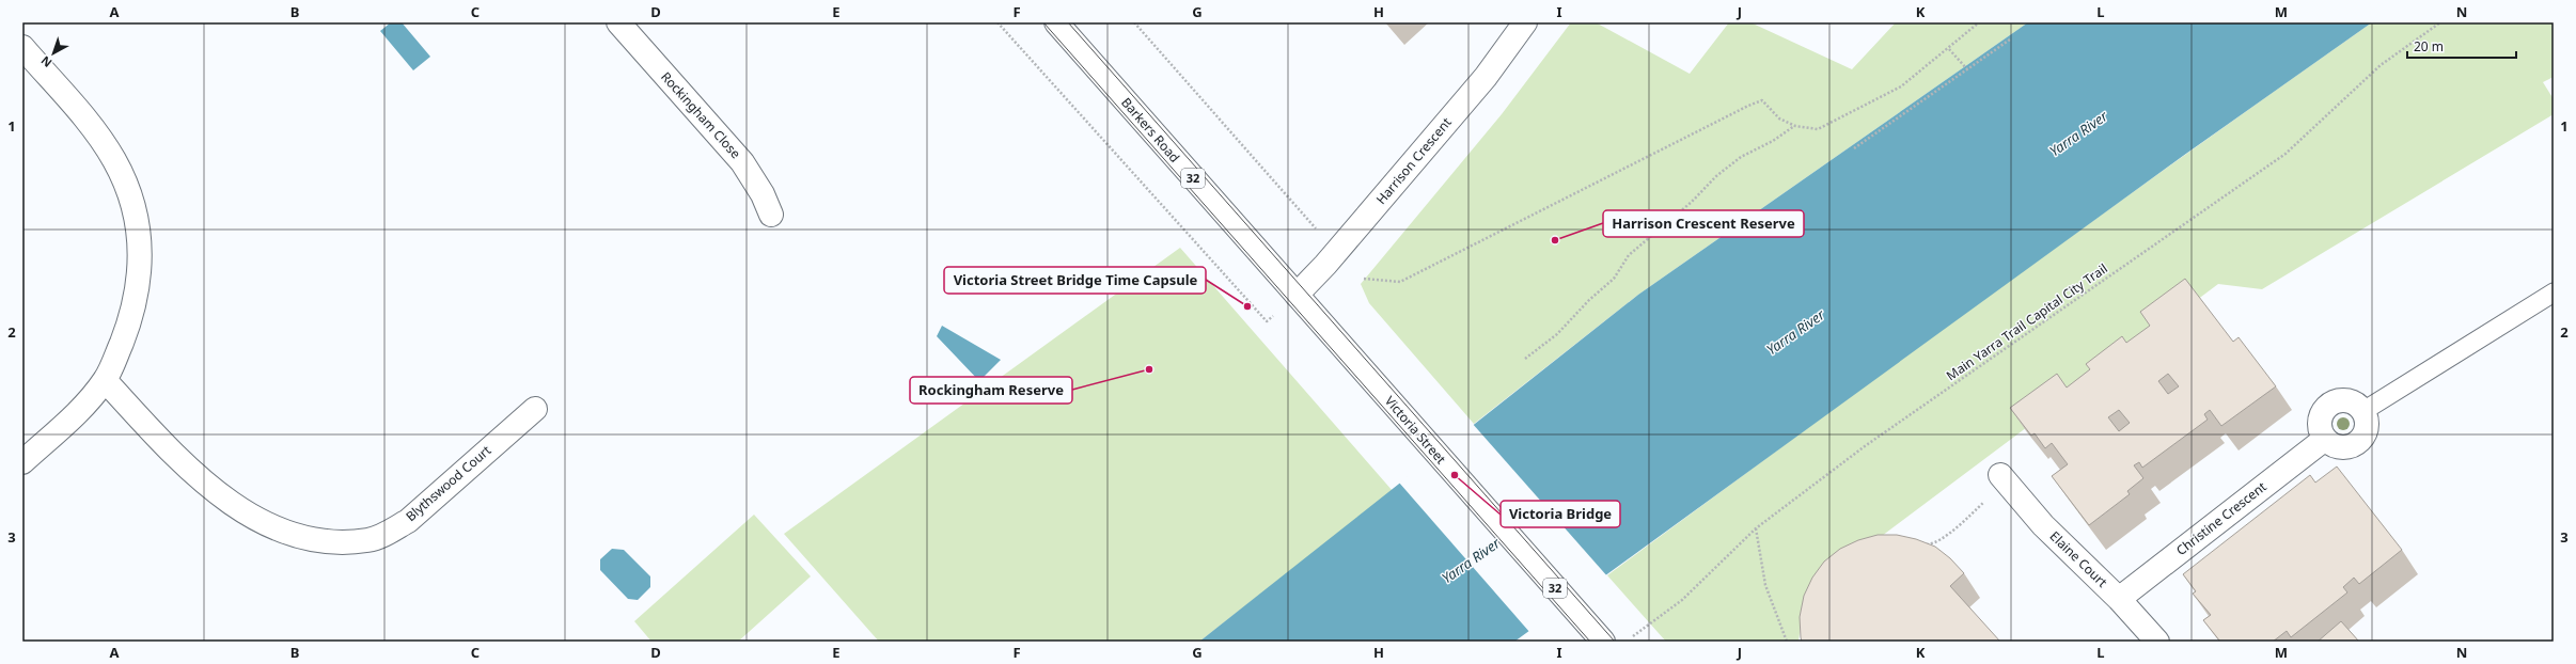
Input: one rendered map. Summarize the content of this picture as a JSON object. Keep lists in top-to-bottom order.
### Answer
{
  "streets": {
    "street": [
      "Rockingham Close",
      "Barkers Road",
      "Harrison Crescent",
      "32",
      "Victoria Street",
      "Blythswood Court",
      "Christine Crescent",
      "Elaine Court"
    ],
    "path": ["Main Yarra Trail Capital City Trail"]
  },
  "crossings": [
    ["Barkers Road", "Harrison Crescent"],
    ["Barkers Road", "Victoria Street"],
    ["Christine Crescent", "Elaine Court"]
  ],
  "water": ["Yarra River"],
  "places": [
    "Harrison Crescent Reserve",
    "Victoria Street Bridge Time Capsule",
    "Rockingham Reserve",
    "Victoria Bridge"
  ],
  "scale_bar": "20 m",
  "north": "bottom left",
  "grid": {
    "columns": [
      "A",
      "B",
      "C",
      "D",
      "E",
      "F",
      "G",
      "H",
      "I",
      "J",
      "K",
      "L",
      "M",
      "N"
    ],
    "rows": ["1", "2", "3"]
  }
}
